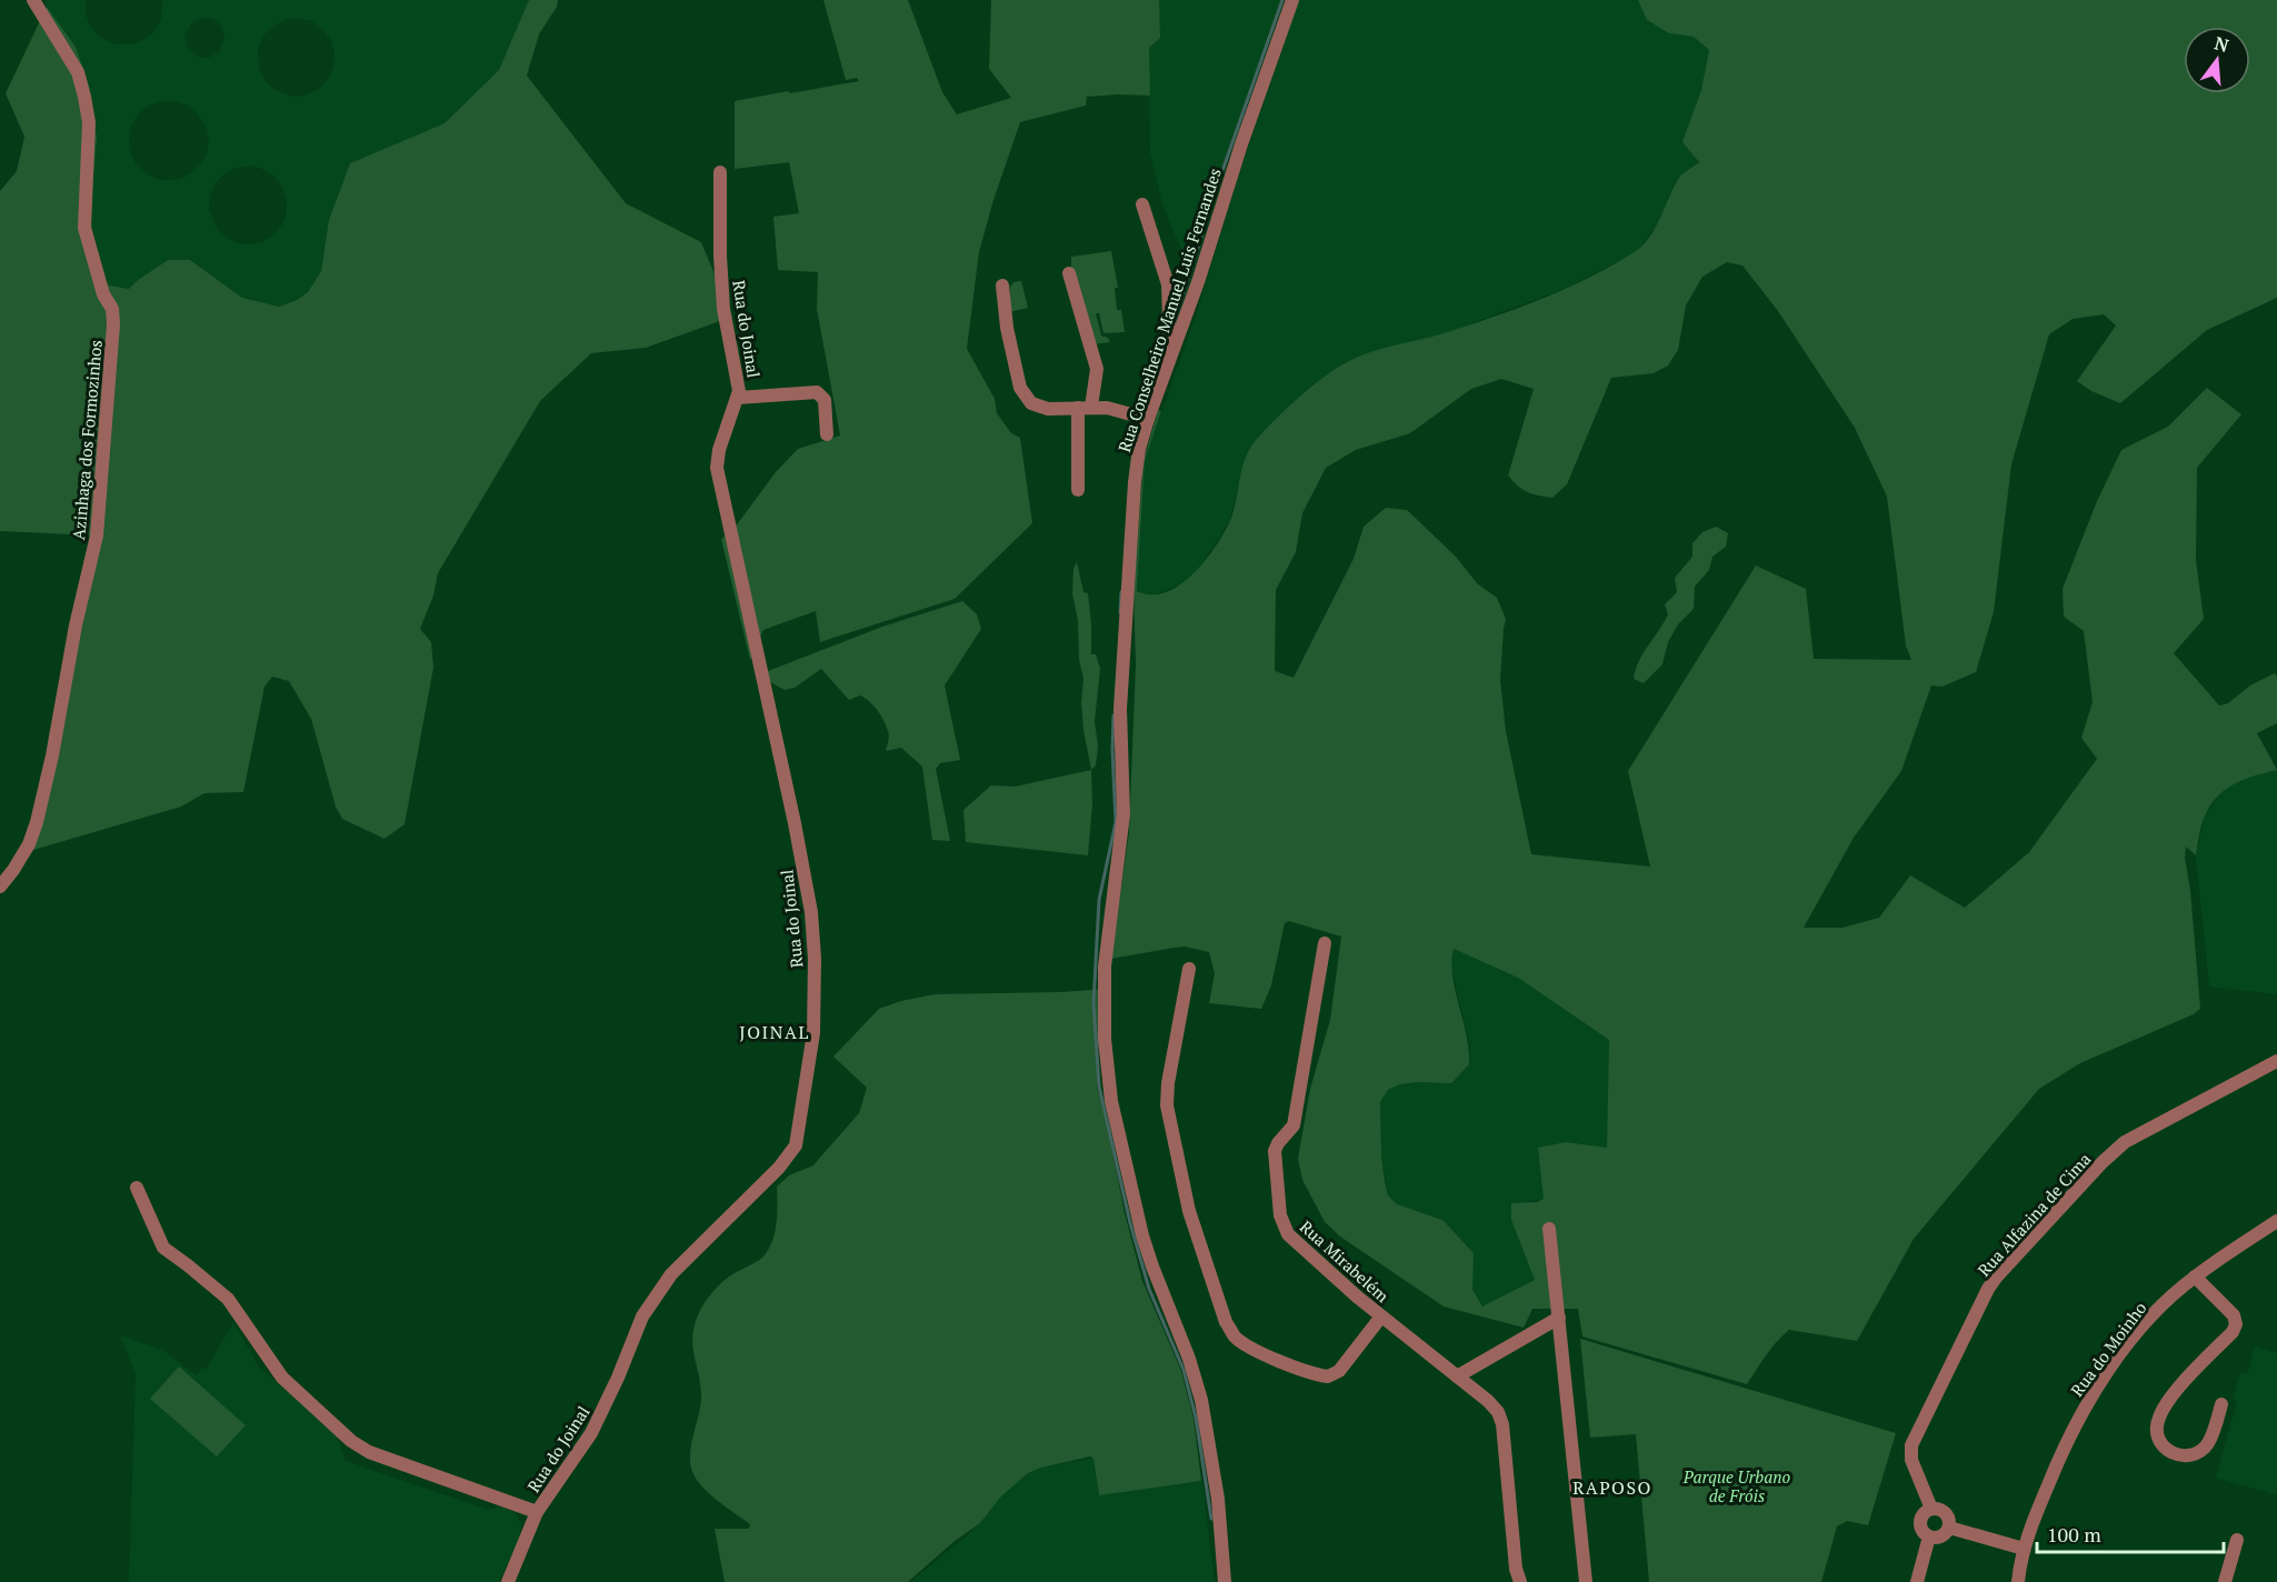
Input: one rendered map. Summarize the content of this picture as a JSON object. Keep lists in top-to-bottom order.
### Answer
{
  "streets": {
    "street": [
      "Rua Conselheiro Manuel Luis Fernandes",
      "Rua do Joinal",
      "Azinhaga dos Formozinhos",
      "Rua Alfazina de Cima",
      "Rua Mirabelém",
      "Rua do Moinho"
    ]
  },
  "districts": ["JOINAL", "RAPOSO"],
  "parks": ["Parque Urbano de Fróis"],
  "scale_bar": "100 m",
  "north": "top"
}
